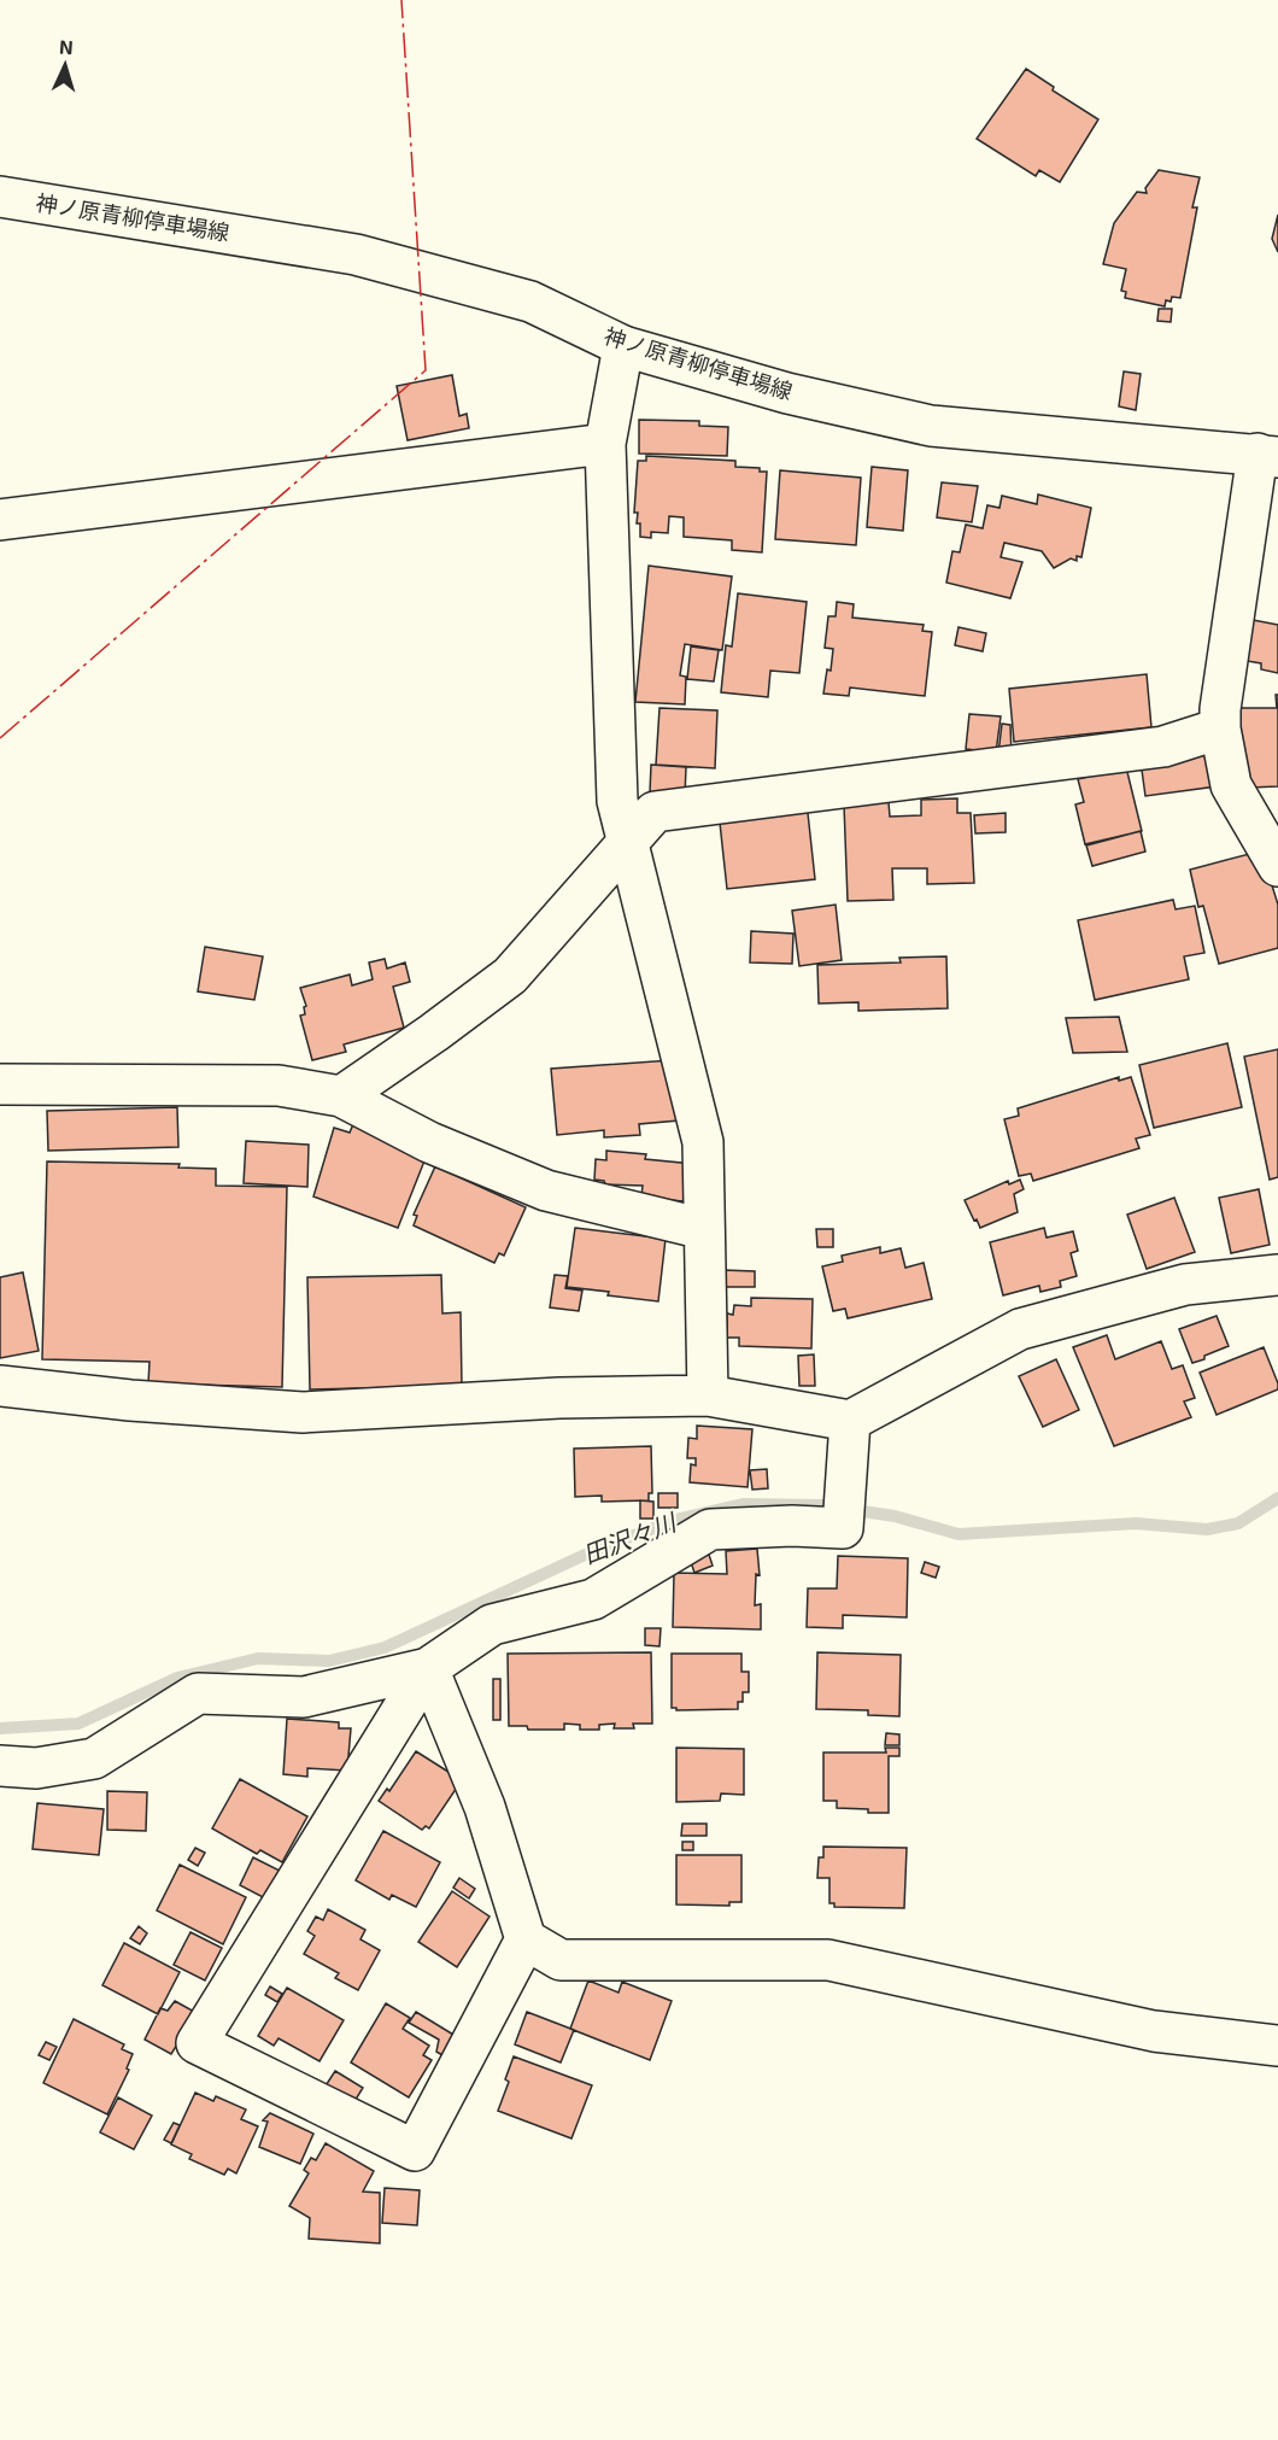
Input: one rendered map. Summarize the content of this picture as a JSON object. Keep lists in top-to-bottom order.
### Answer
{
  "streets": {
    "street": ["神ノ原青柳停車場線"]
  },
  "water": ["田沢々川"],
  "north": "top"
}
